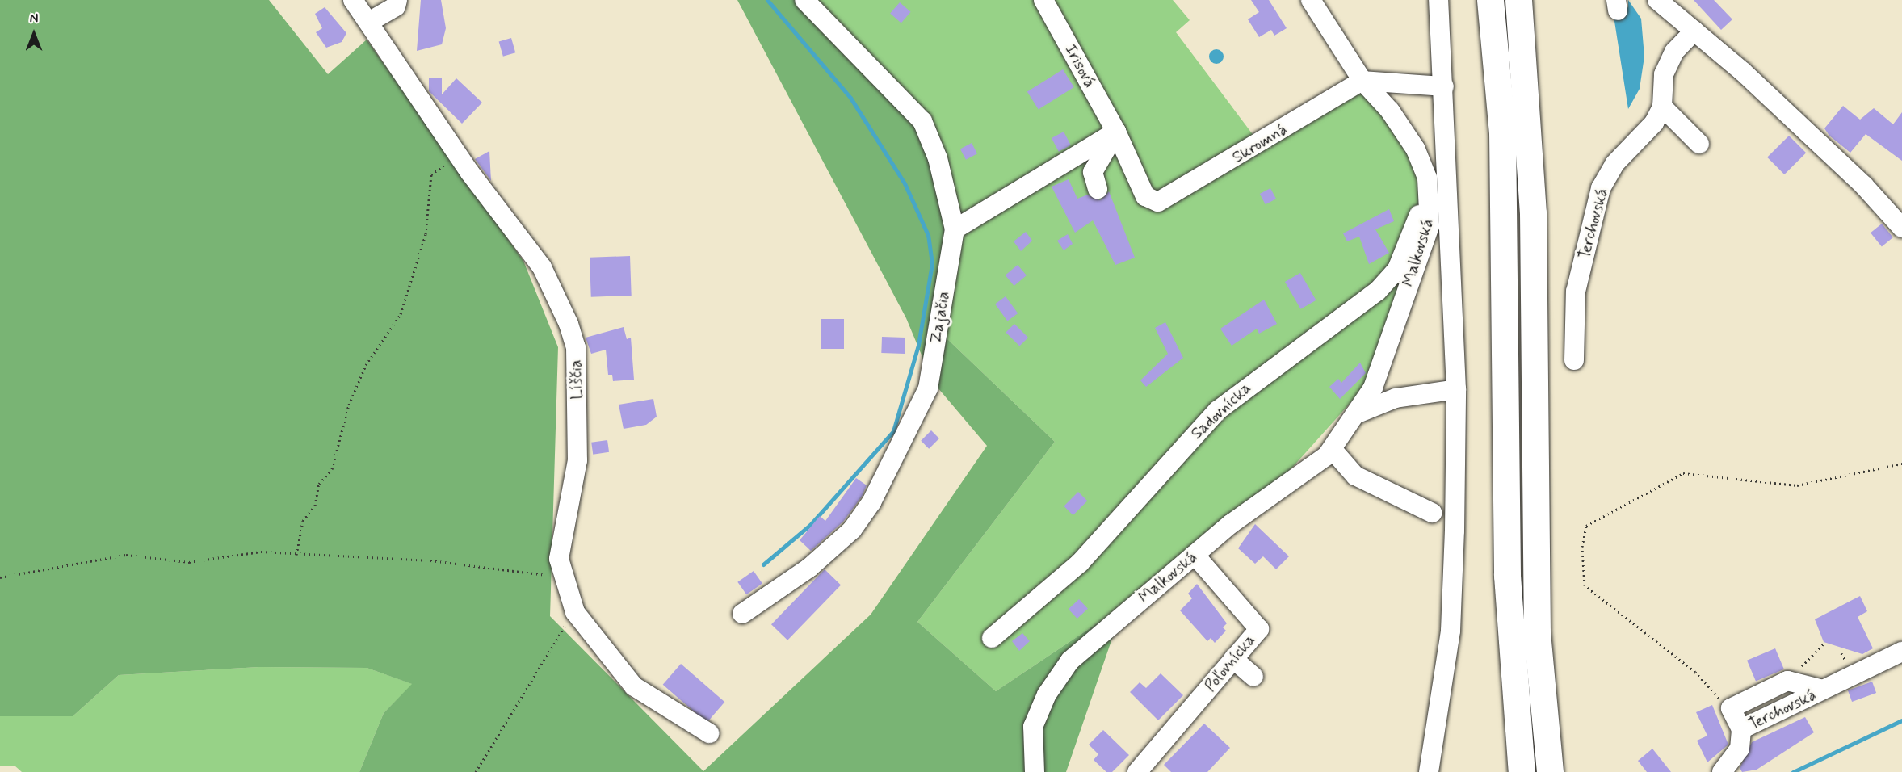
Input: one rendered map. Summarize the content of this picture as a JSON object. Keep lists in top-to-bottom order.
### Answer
{
  "streets": {
    "street": [
      "Irisová",
      "Skromná",
      "Terchovská",
      "Malkovská",
      "Zajačia",
      "Líščia",
      "Sadovnícka",
      "Poľovnícka"
    ]
  },
  "crossings": [
    ["Irisová", "Skromná"],
    ["Skromná", "Malkovská"],
    ["Malkovská", "Sadovnícka"],
    ["Malkovská", "Poľovnícka"]
  ],
  "north": "top"
}
